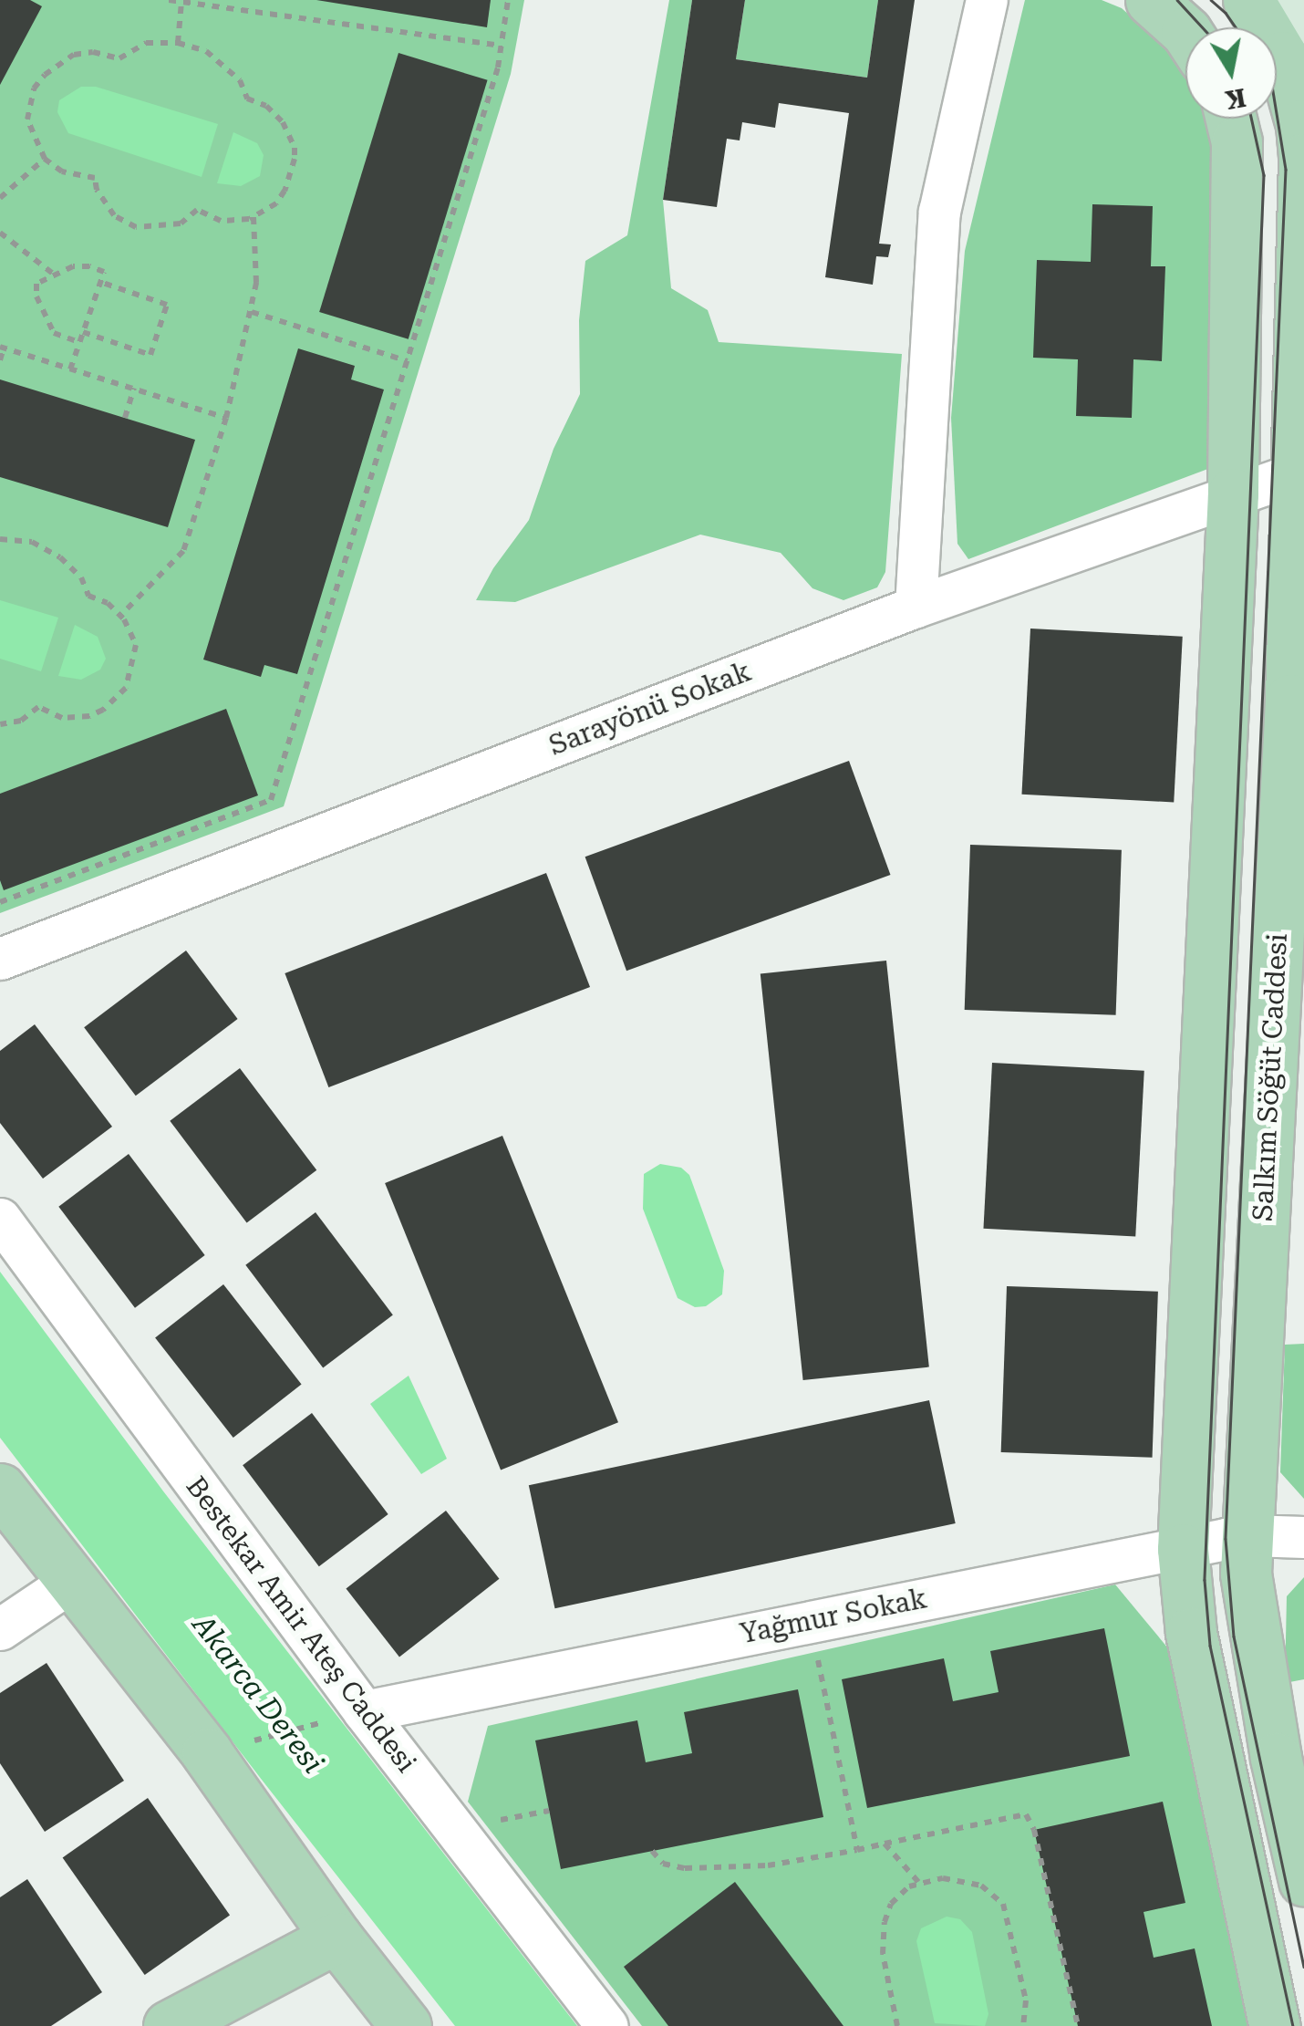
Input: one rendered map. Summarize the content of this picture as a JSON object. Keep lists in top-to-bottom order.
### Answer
{
  "streets": {
    "main road": ["Salkım Söğüt Caddesi"],
    "street": ["Sarayönü Sokak", "Yağmur Sokak", "Bestekar Amir Ateş Caddesi"]
  },
  "crossings": [
    ["Sarayönü Sokak", "Salkım Söğüt Caddesi"],
    ["Salkım Söğüt Caddesi", "Yağmur Sokak"],
    ["Yağmur Sokak", "Bestekar Amir Ateş Caddesi"]
  ],
  "water": ["Akarca Deresi"],
  "north": "bottom"
}
